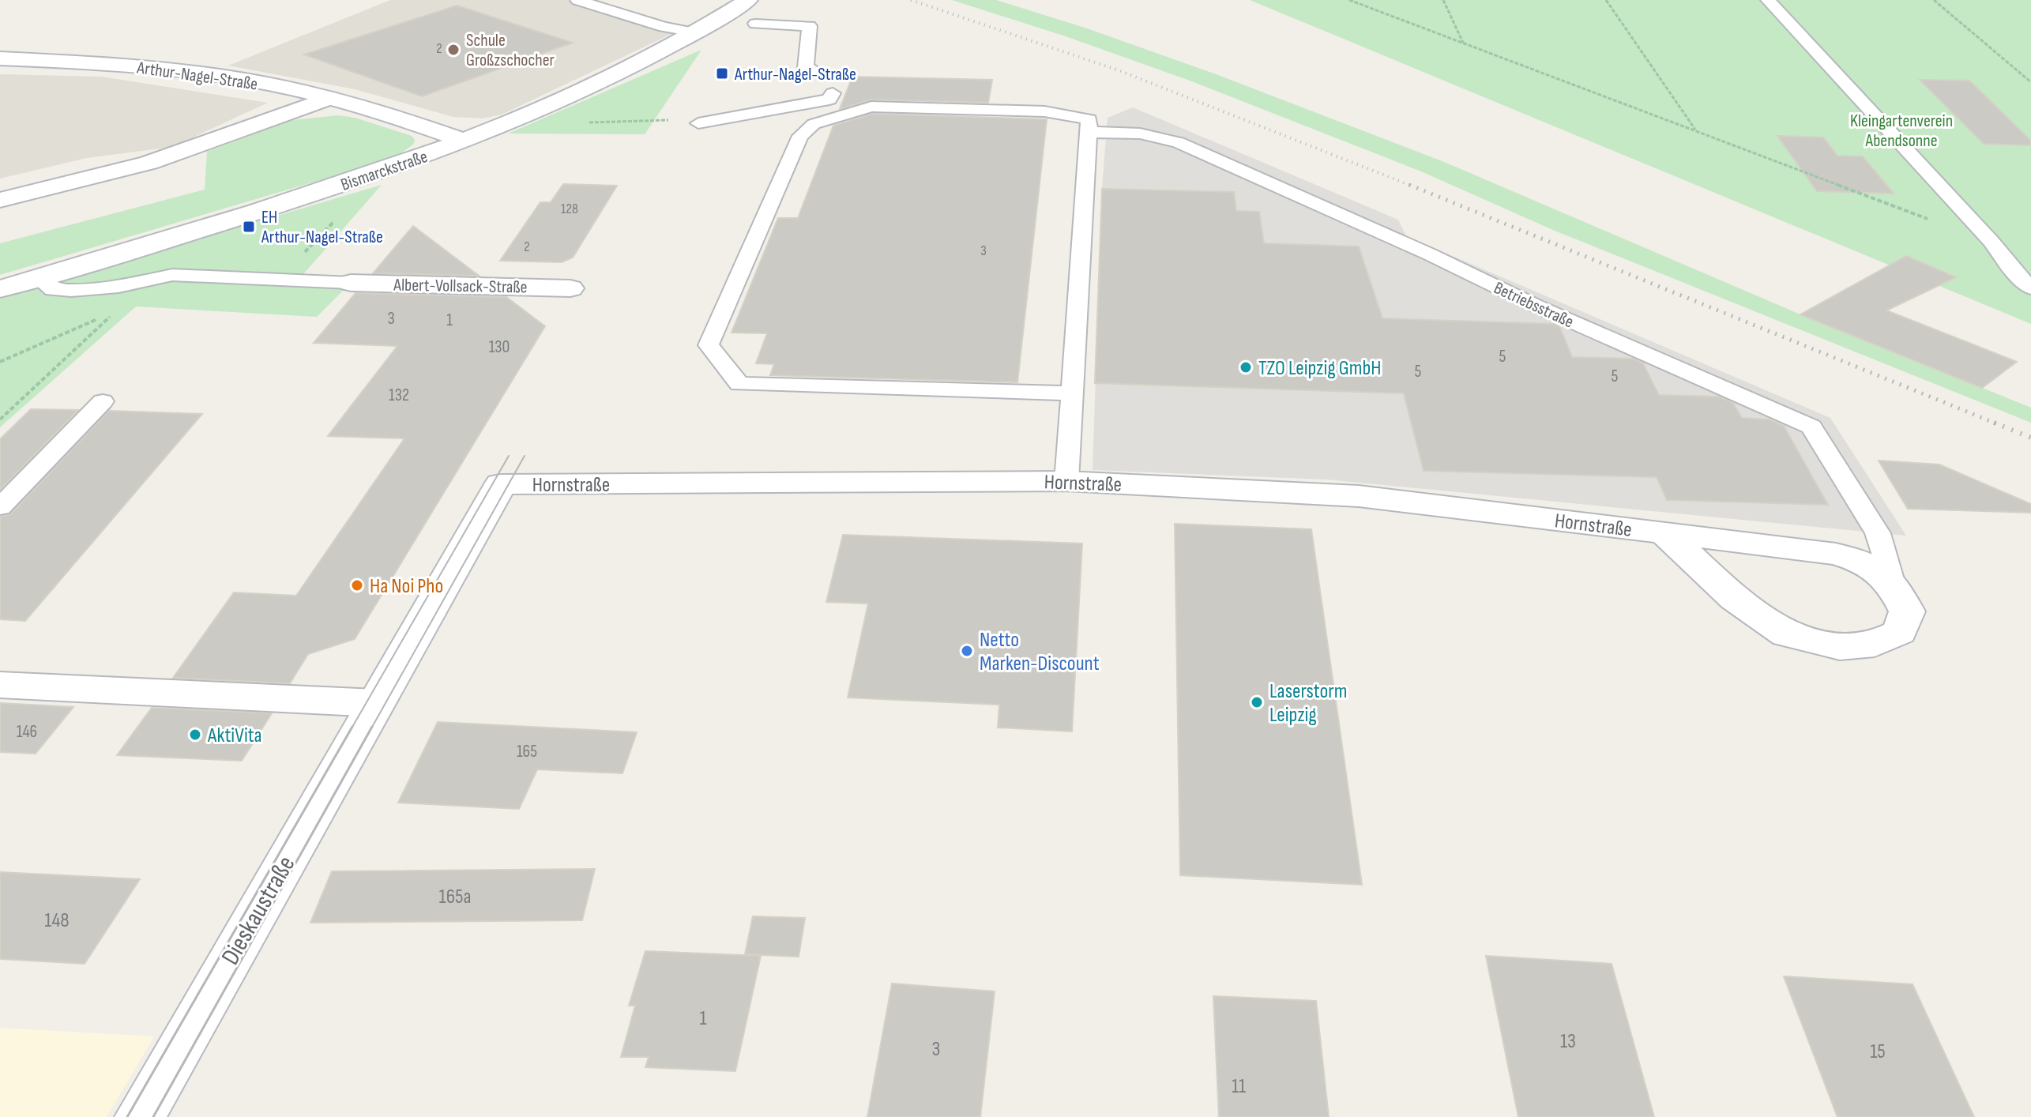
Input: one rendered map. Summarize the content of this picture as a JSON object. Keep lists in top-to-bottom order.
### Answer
{
  "streets": {
    "street": [
      "Arthur-Nagel-Straße",
      "Bismarckstraße",
      "Albert-Vollsack-Straße",
      "Hornstraße",
      "Dieskaustraße"
    ],
    "lane": ["Betriebsstraße"]
  },
  "crossings": [
    ["Arthur-Nagel-Straße", "Bismarckstraße"],
    ["Betriebsstraße", "Hornstraße"],
    ["Hornstraße", "Dieskaustraße"]
  ],
  "parks": ["Kleingartenverein Abendsonne"],
  "places": {
    "other": [
      "Schule Großzschocher",
      "TZO Leipzig GmbH",
      "Ha Noi Pho",
      "Netto Marken-Discount",
      "Laserstorm Leipzig",
      "AktiVita"
    ],
    "transit": ["Arthur-Nagel-Straße", "EH Arthur-Nagel-Straße"]
  },
  "house_numbers": [
    "2",
    "128",
    "2",
    "3",
    "3",
    "1",
    "130",
    "5",
    "5",
    "5",
    "132",
    "146",
    "165",
    "165a",
    "148",
    "1",
    "13",
    "3",
    "15",
    "11"
  ]
}
